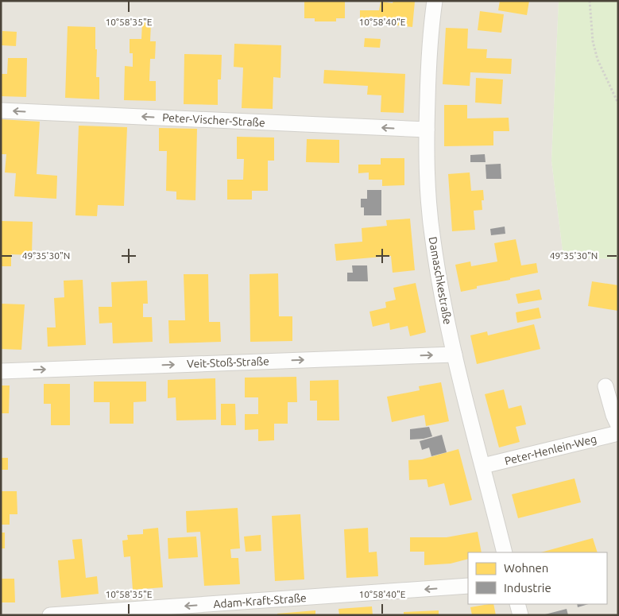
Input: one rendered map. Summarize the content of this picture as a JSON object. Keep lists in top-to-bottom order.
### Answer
{
  "streets": {
    "street": [
      "Peter-Vischer-Straße",
      "Damaschkestraße",
      "Veit-Stoß-Straße",
      "Peter-Henlein-Weg",
      "Adam-Kraft-Straße"
    ]
  },
  "crossings": [
    ["Peter-Vischer-Straße", "Damaschkestraße"],
    ["Damaschkestraße", "Veit-Stoß-Straße"],
    ["Damaschkestraße", "Peter-Henlein-Weg"]
  ],
  "one_way": ["Peter-Vischer-Straße", "Veit-Stoß-Straße", "Adam-Kraft-Straße"],
  "legend": ["Wohnen", "Industrie"],
  "coordinates": ["10°58'35\"E", "10°58'40\"E", "49°35'30\"N"]
}
